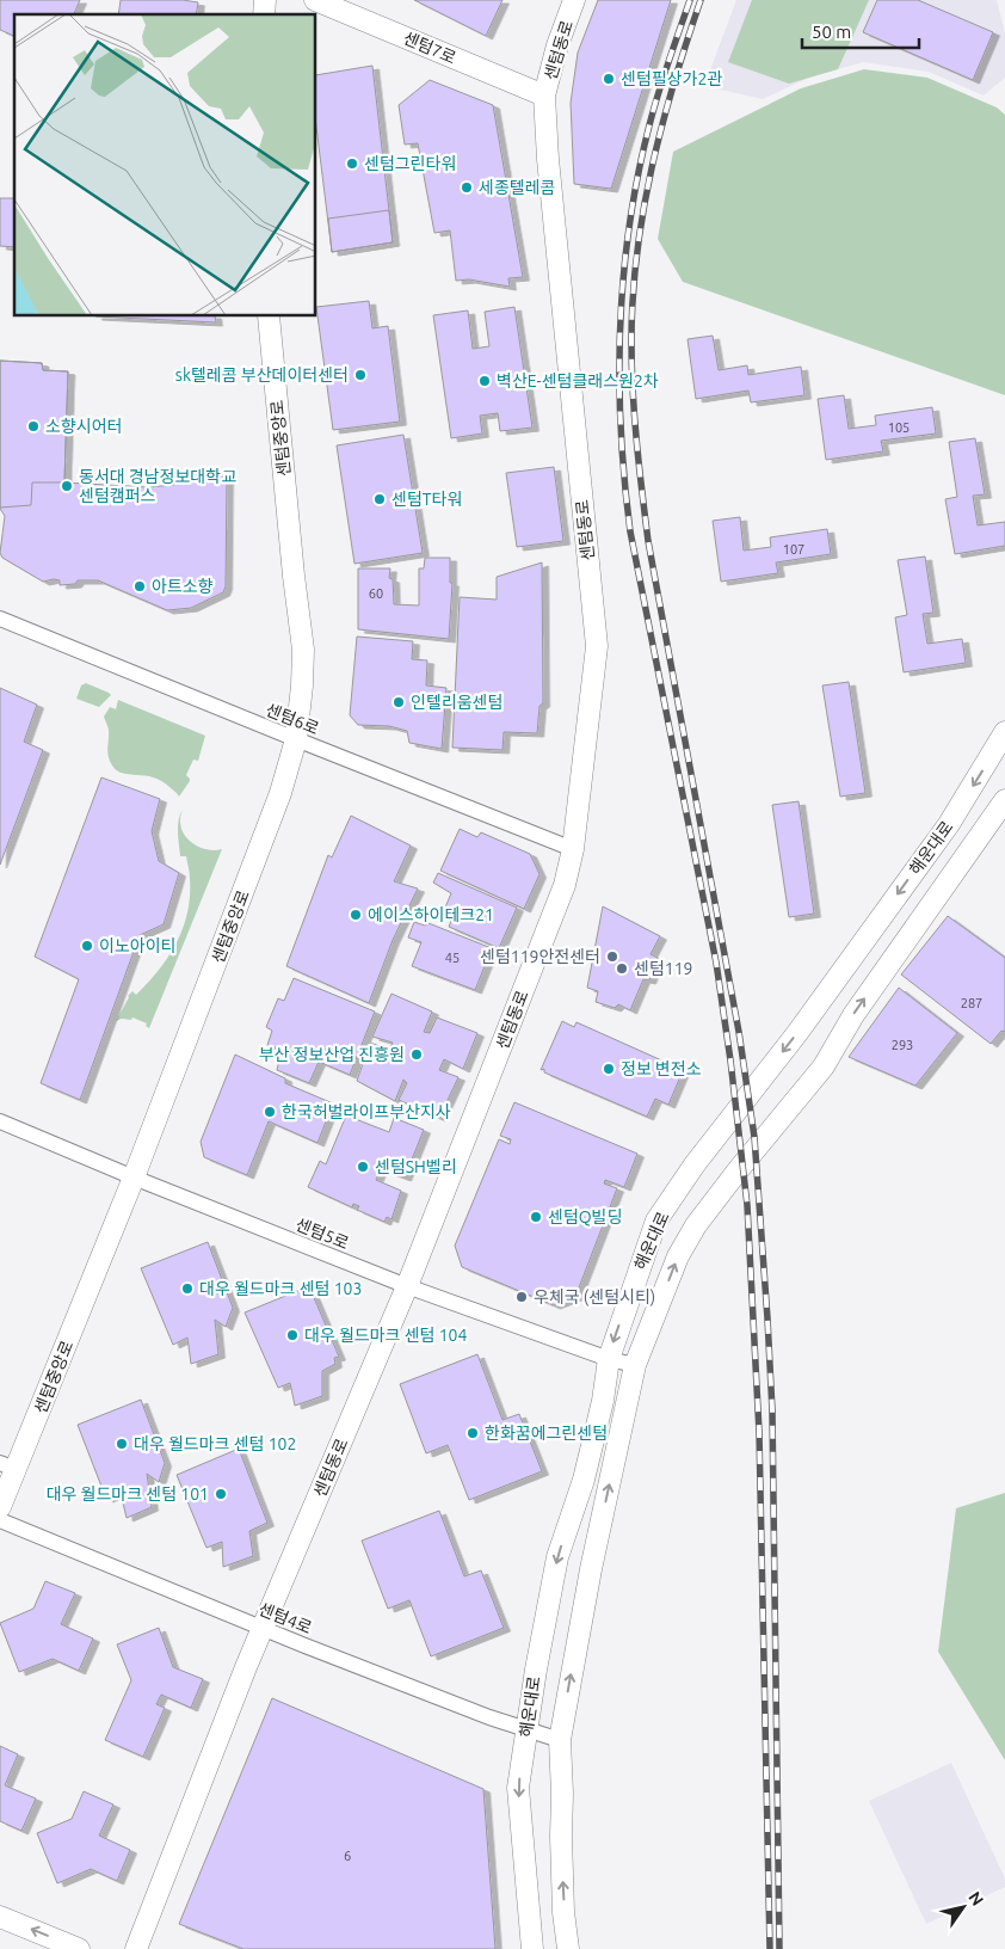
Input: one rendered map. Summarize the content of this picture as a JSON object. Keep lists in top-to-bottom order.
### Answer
{
  "streets": {
    "main road": [
      "센텀7로",
      "센텀동로",
      "센텀중앙로",
      "해운대로"
    ],
    "street": ["센텀6로", "센텀5로", "센텀4로"]
  },
  "crossings": [
    ["센텀7로", "센텀동로"],
    ["센텀동로", "센텀6로"],
    ["센텀동로", "센텀5로"],
    ["센텀동로", "센텀4로"],
    ["센텀중앙로", "센텀6로"],
    ["센텀중앙로", "센텀5로"],
    ["해운대로", "센텀5로"],
    ["해운대로", "센텀4로"]
  ],
  "places": [
    "센텀필상가2관",
    "센텀그린타워",
    "세종텔레콤",
    "sk텔레콤 부산데이터센터",
    "벽산E-센텀클래스원2차",
    "소향시어터",
    "동서대 경남정보대학교 센텀캠퍼스",
    "센텀T타워",
    "아트소향",
    "인텔리움센텀",
    "에이스하이테크21",
    "이노아이티",
    "센텀119안전센터",
    "센텀119",
    "부산 정보산업 진흥원",
    "정보 변전소",
    "한국허벌라이프부산지사",
    "센텀SH벨리",
    "센텀Q빌딩",
    "대우 월드마크 센텀 103",
    "우체국 (센텀시티)",
    "대우 월드마크 센텀 104",
    "한화꿈에그린센텀",
    "대우 월드마크 센텀 102",
    "대우 월드마크 센텀 101"
  ],
  "house_numbers": [
    "105",
    "107",
    "60",
    "45",
    "287",
    "293",
    "6"
  ],
  "scale_bar": "50 m",
  "north": "top right"
}
